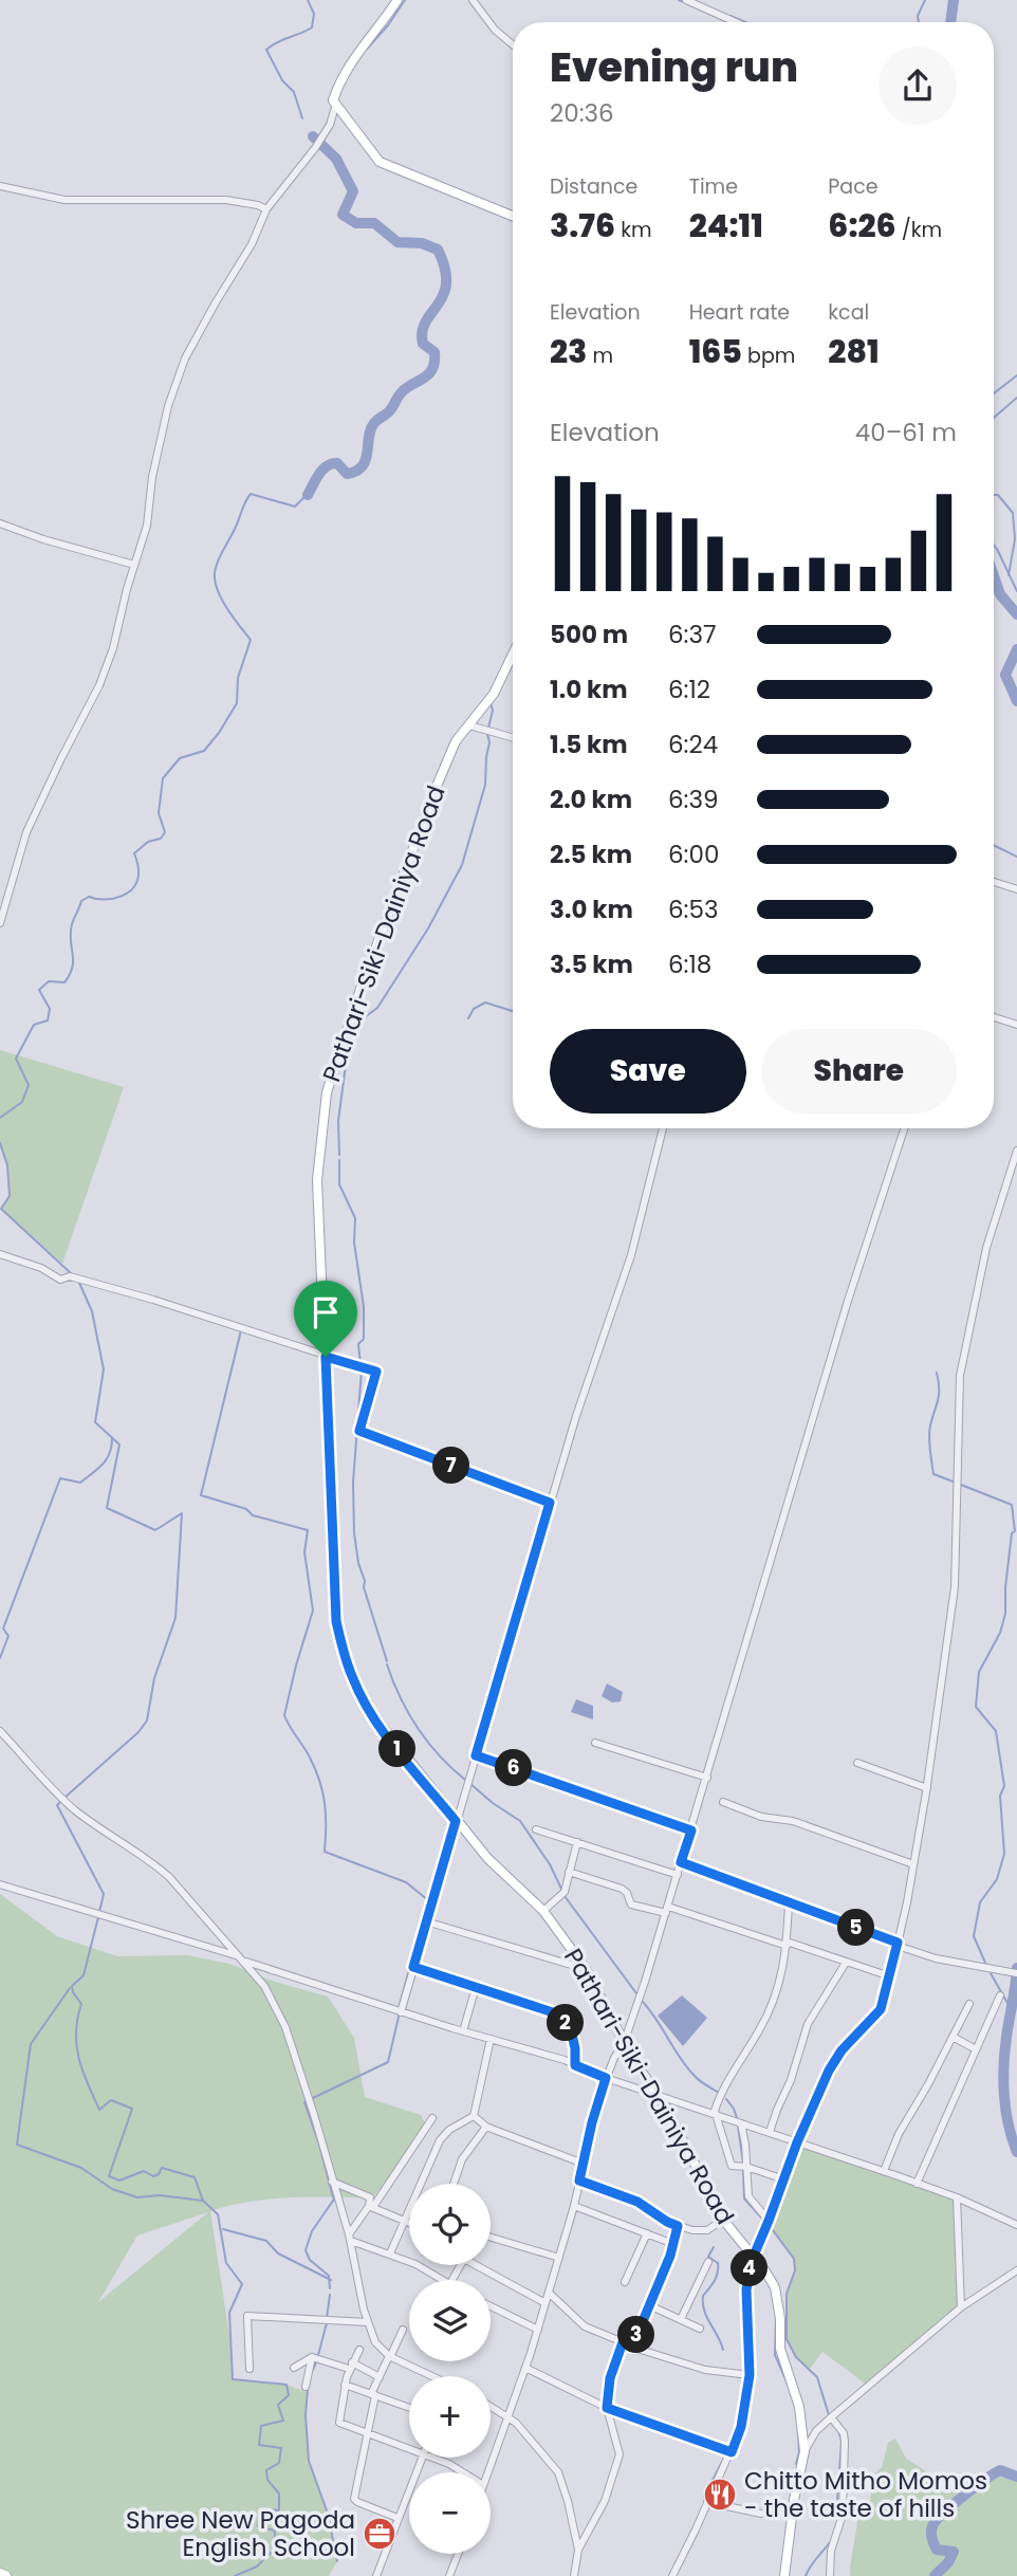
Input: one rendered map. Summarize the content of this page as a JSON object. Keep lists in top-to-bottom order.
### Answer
{
  "streets": {
    "main road": ["Pathari-Siki-Dainiya Road"]
  },
  "places": {
    "restaurant": ["Chitto Mitho Momos - the taste of hills"],
    "office": ["Shree New Pagoda English School"]
  },
  "page": {
    "heading": ["Evening run", "20:36"],
    "stats": [
      ["Distance", "3.76 km"],
      ["Time", "24:11"],
      ["Pace", "6:26 /km"],
      ["Elevation", "23 m"],
      ["Heart rate", "165 bpm"],
      ["kcal", "281"]
    ],
    "chart": ["Elevation", "40–61 m"],
    "list": [
      {
        "name": "500 m",
        "note": "6:37"
      },
      {
        "name": "1.0 km",
        "note": "6:12"
      },
      {
        "name": "1.5 km",
        "note": "6:24"
      },
      {
        "name": "2.0 km",
        "note": "6:39"
      },
      {
        "name": "2.5 km",
        "note": "6:00"
      },
      {
        "name": "3.0 km",
        "note": "6:53"
      },
      {
        "name": "3.5 km",
        "note": "6:18"
      }
    ],
    "buttons": ["Save", "Share"],
    "pins": [
      "7",
      "1",
      "6",
      "5",
      "2",
      "4",
      "3"
    ],
    "map_buttons": ["+", "−"]
  }
}
